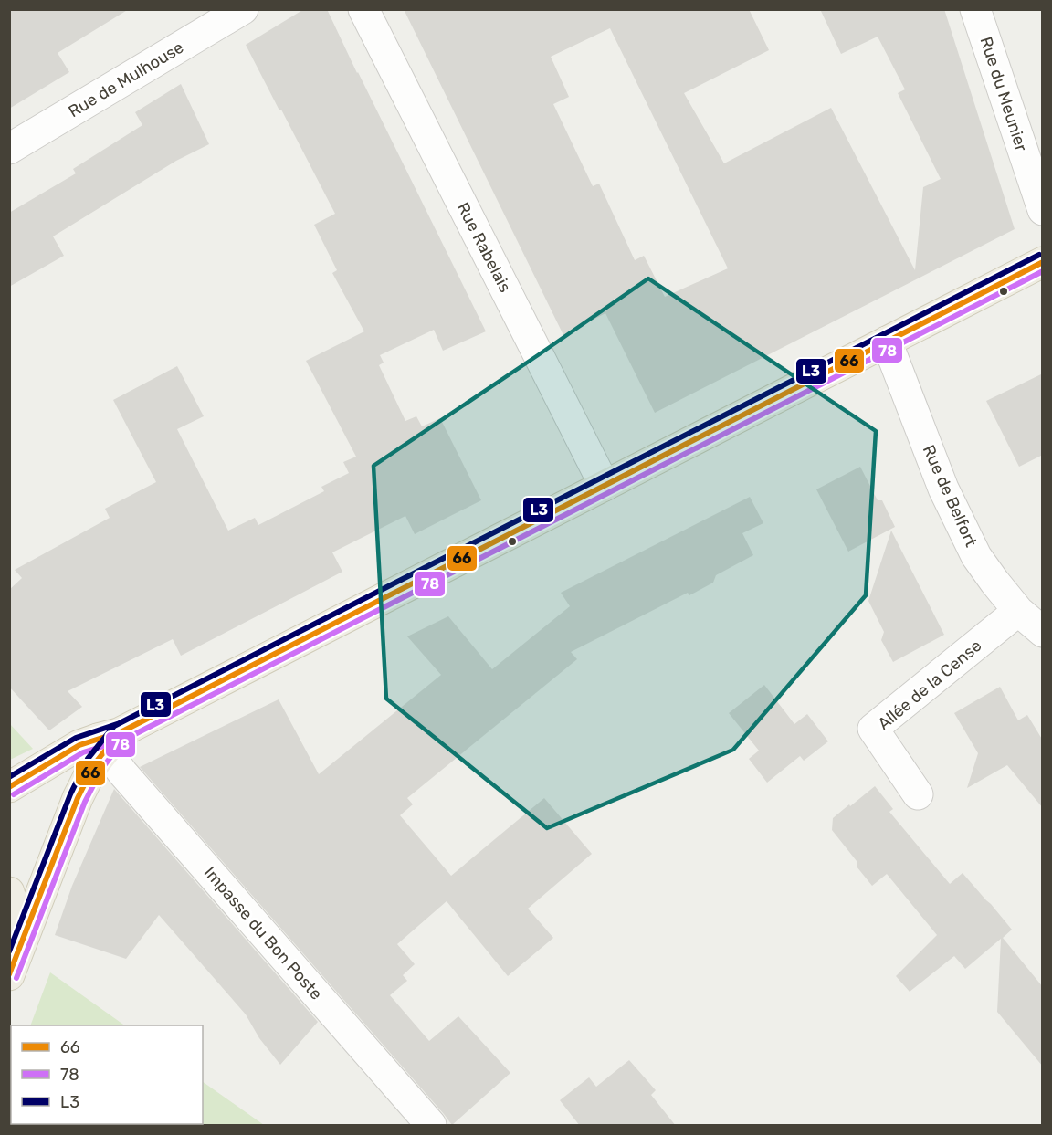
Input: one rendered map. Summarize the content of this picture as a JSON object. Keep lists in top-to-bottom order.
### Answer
{
  "streets": {
    "street": [
      "Rue de Mulhouse",
      "Rue du Meunier",
      "Rue Rabelais",
      "Rue de Belfort",
      "Allée de la Cense",
      "Impasse du Bon Poste"
    ]
  },
  "crossings": [
    ["Rue de Belfort", "Allée de la Cense"]
  ],
  "lines": ["transit line L3", "transit line 66", "transit line 78"],
  "legend": ["66", "78", "L3"]
}
